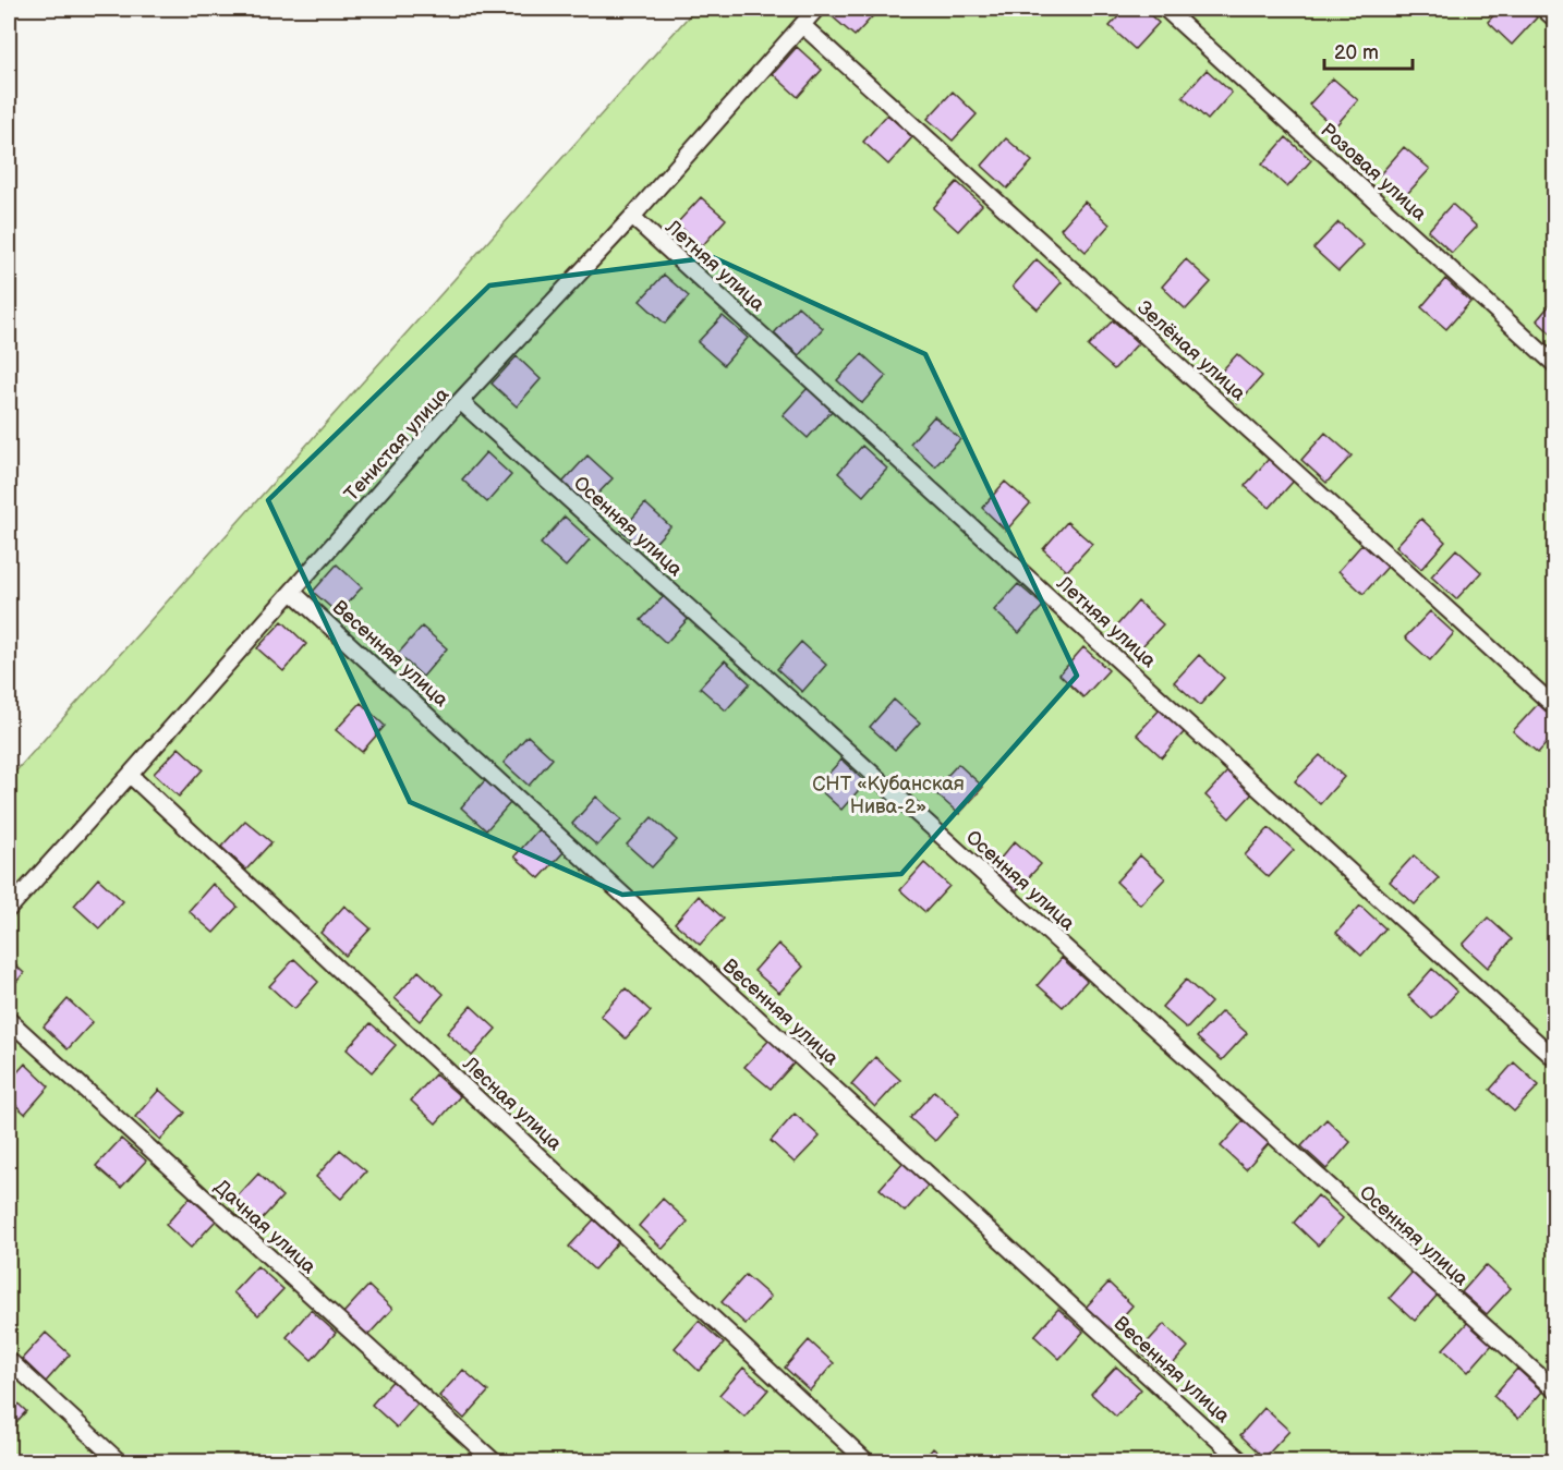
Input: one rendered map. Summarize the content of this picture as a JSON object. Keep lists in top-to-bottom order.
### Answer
{
  "streets": {
    "lane": [
      "Розовая улица",
      "Летняя улица",
      "Зелёная улица",
      "Тенистая улица",
      "Осенняя улица",
      "Весенняя улица",
      "Лесная улица",
      "Дачная улица"
    ]
  },
  "crossings": [
    ["Летняя улица", "Тенистая улица"],
    ["Зелёная улица", "Тенистая улица"],
    ["Тенистая улица", "Осенняя улица"],
    ["Тенистая улица", "Весенняя улица"],
    ["Тенистая улица", "Лесная улица"]
  ],
  "parks": ["СНТ «Кубанская Нива-2»"],
  "scale_bar": "20 m"
}
